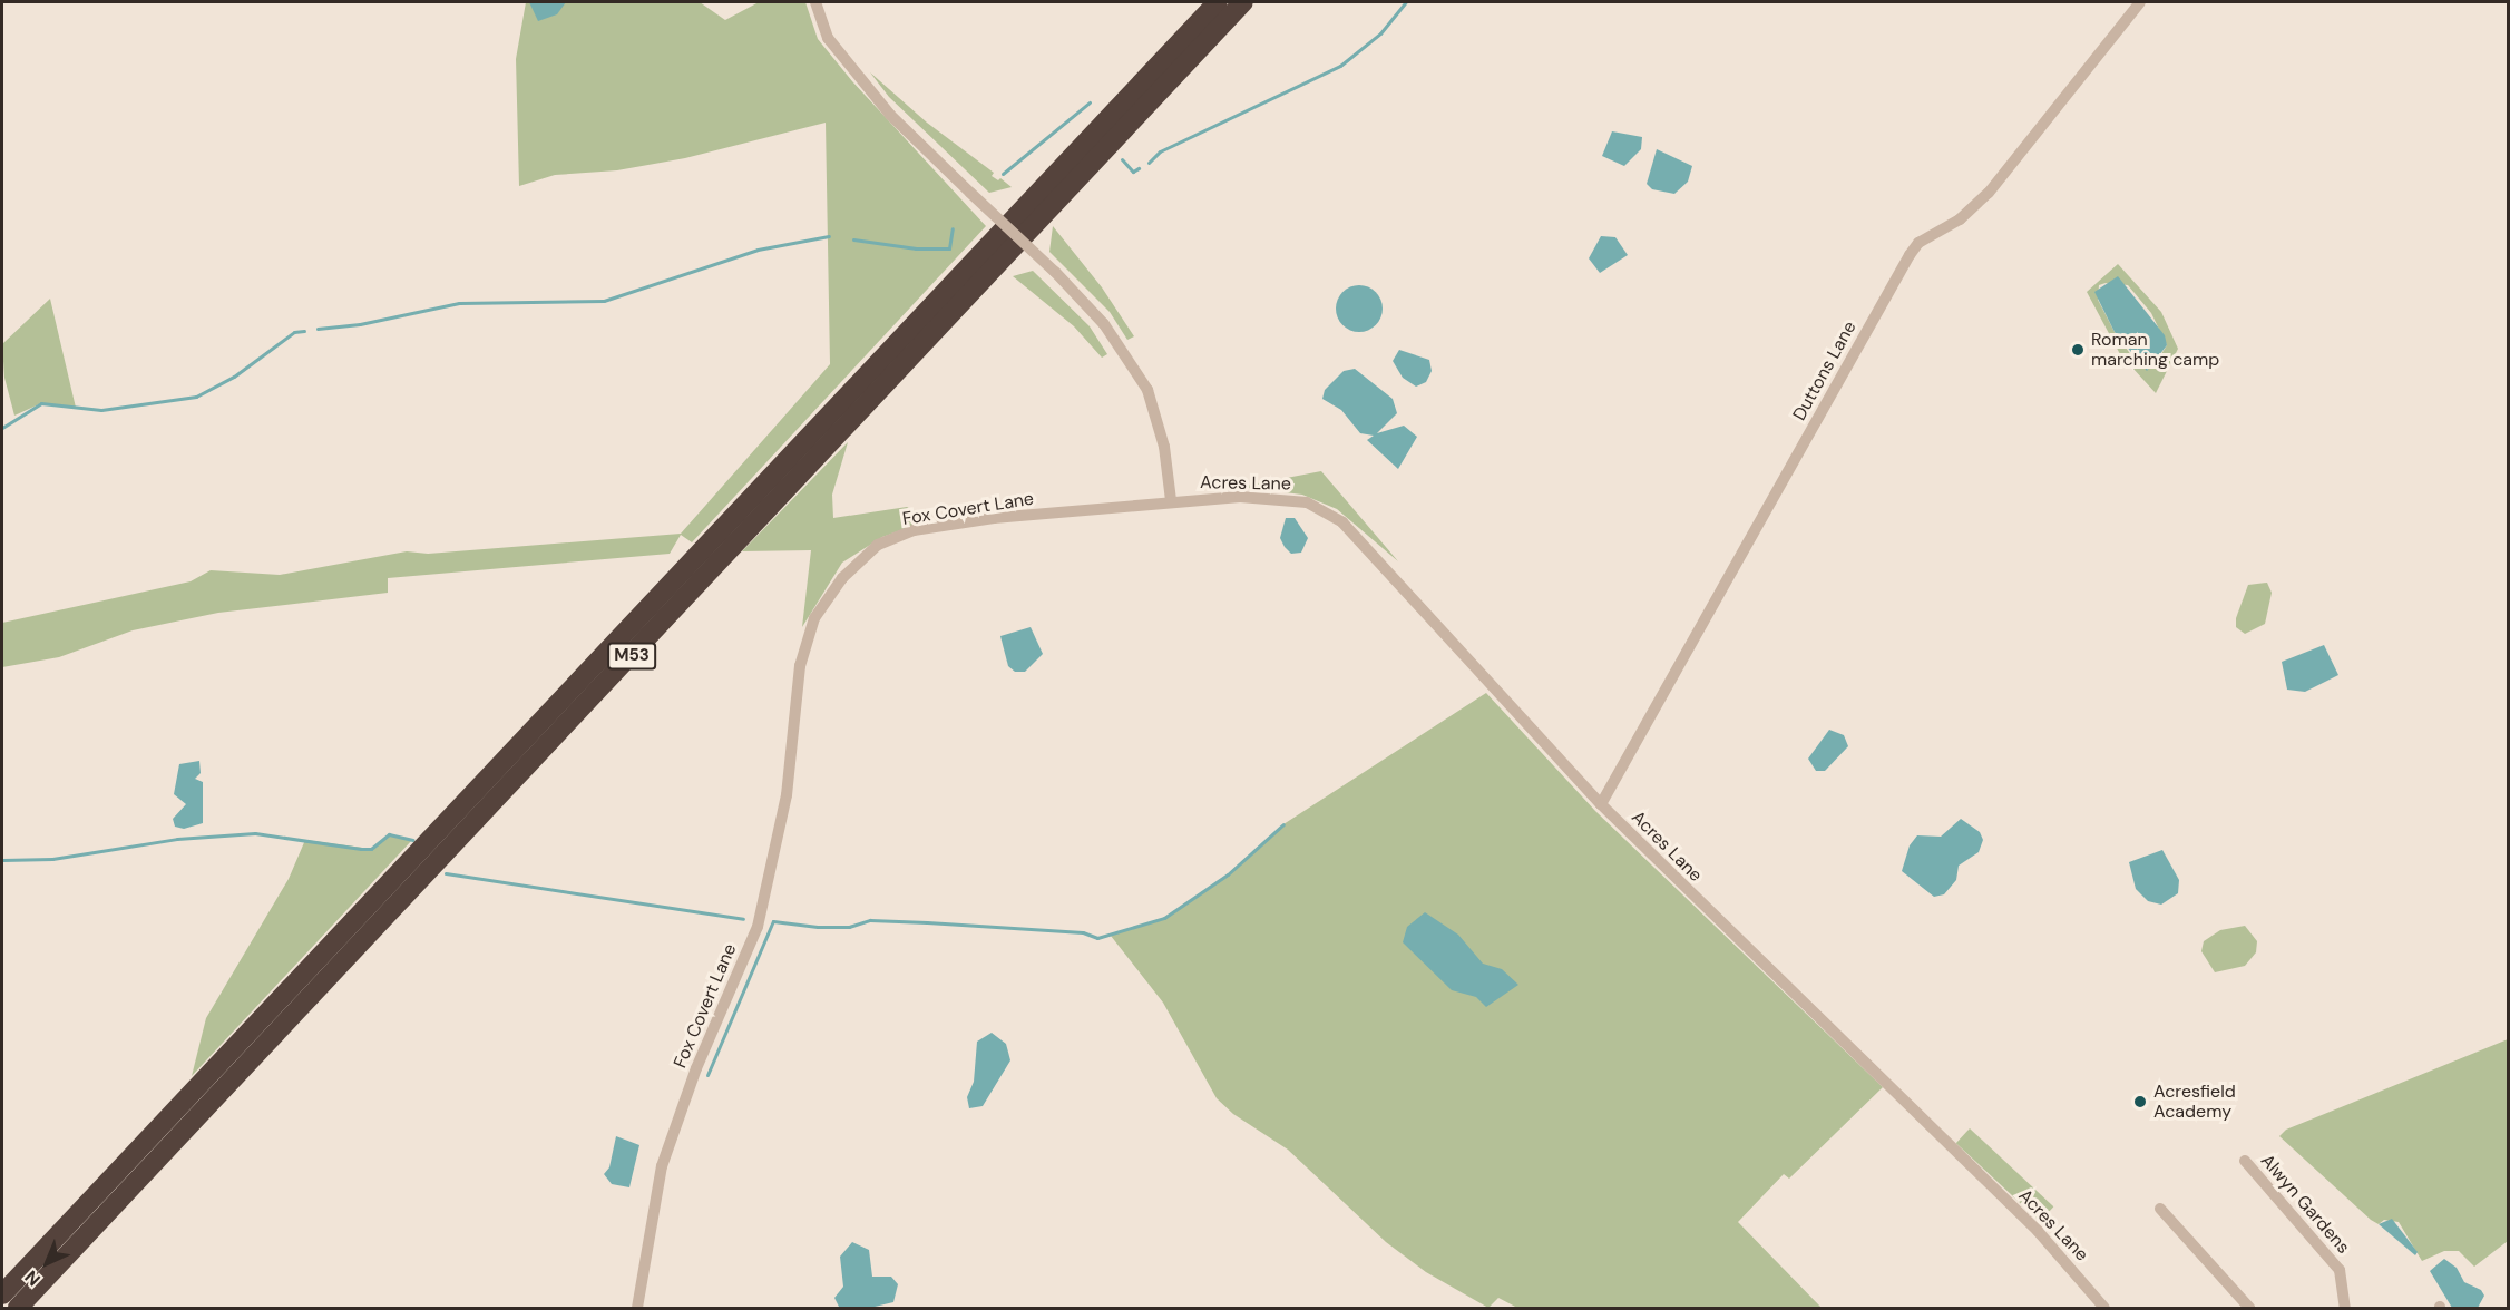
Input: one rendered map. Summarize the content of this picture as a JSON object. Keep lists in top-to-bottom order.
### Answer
{
  "streets": {
    "highway": ["M53"],
    "street": [
      "Duttons Lane",
      "Acres Lane",
      "Fox Covert Lane",
      "Alwyn Gardens"
    ]
  },
  "crossings": [
    ["Duttons Lane", "Acres Lane"],
    ["Acres Lane", "Fox Covert Lane"]
  ],
  "places": ["Roman marching camp", "Acresfield Academy"],
  "north": "bottom left"
}
